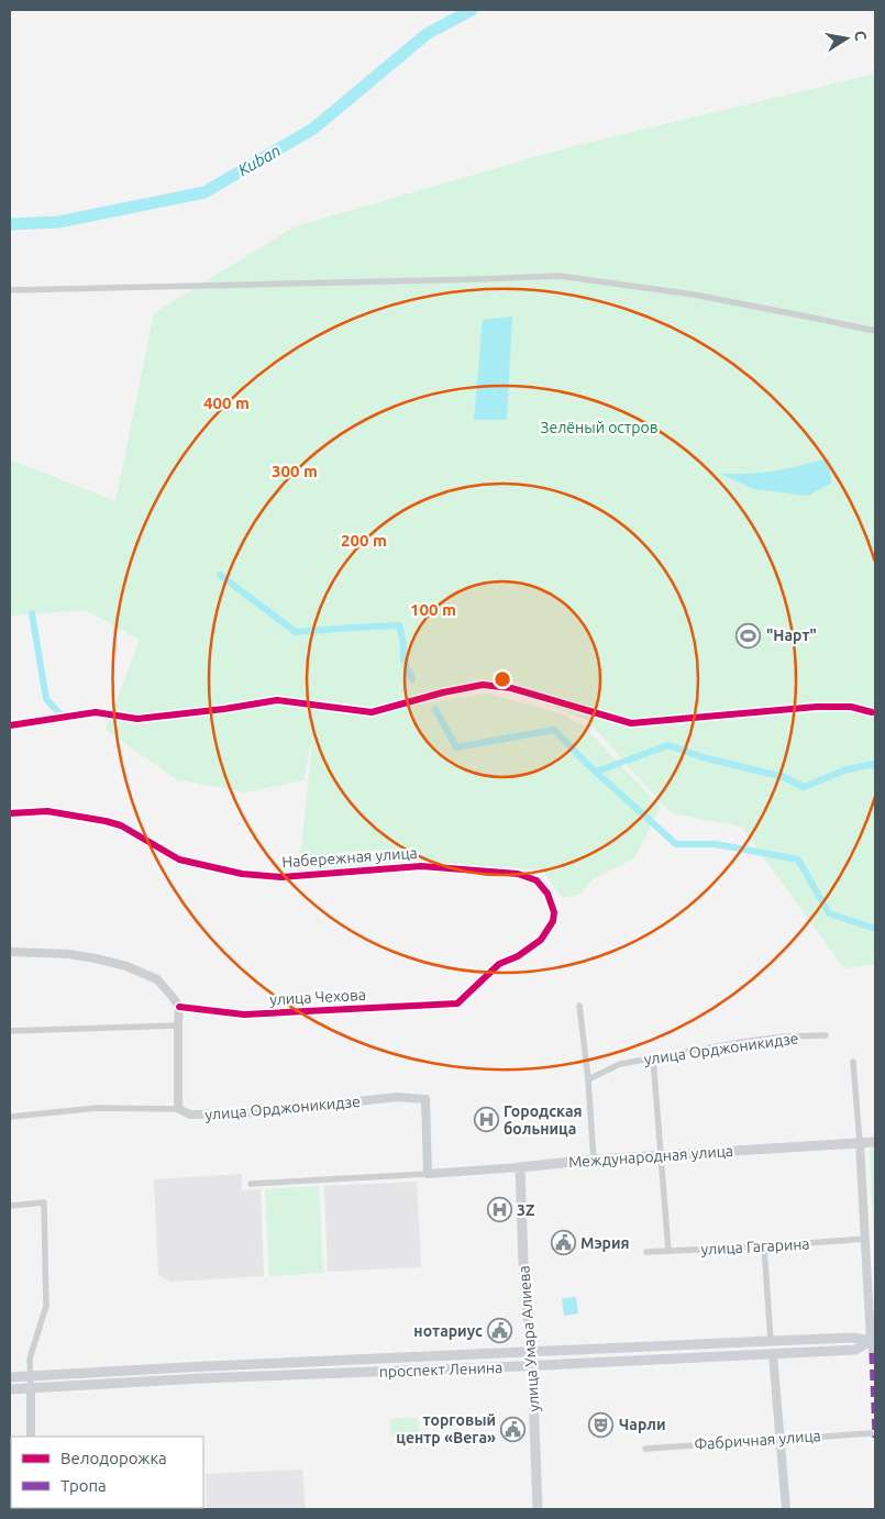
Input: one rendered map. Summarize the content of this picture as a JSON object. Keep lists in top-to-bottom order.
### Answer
{
  "streets": {
    "main road": ["Международная улица", "улица Умара Алиева", "проспект Ленина"],
    "street": [
      "Набережная улица",
      "улица Чехова",
      "улица Орджоникидзе",
      "улица Гагарина",
      "Фабричная улица"
    ]
  },
  "crossings": [
    ["Набережная улица", "улица Чехова"],
    ["улица Орджоникидзе", "Международная улица"],
    ["Международная улица", "улица Умара Алиева"],
    ["улица Умара Алиева", "проспект Ленина"]
  ],
  "water": ["Kuban"],
  "parks": ["Зелёный остров"],
  "places": {
    "sports": ["\"Нарт\""],
    "hospital": ["Городская больница", "3Z"],
    "public building": ["Мэрия", "нотариус", "торговый центр «Вега»"],
    "theatre": ["Чарли"]
  },
  "legend": ["Велодорожка", "Тропа"],
  "north": "right",
  "rings": [
    "400 m",
    "300 m",
    "200 m",
    "100 m"
  ]
}
